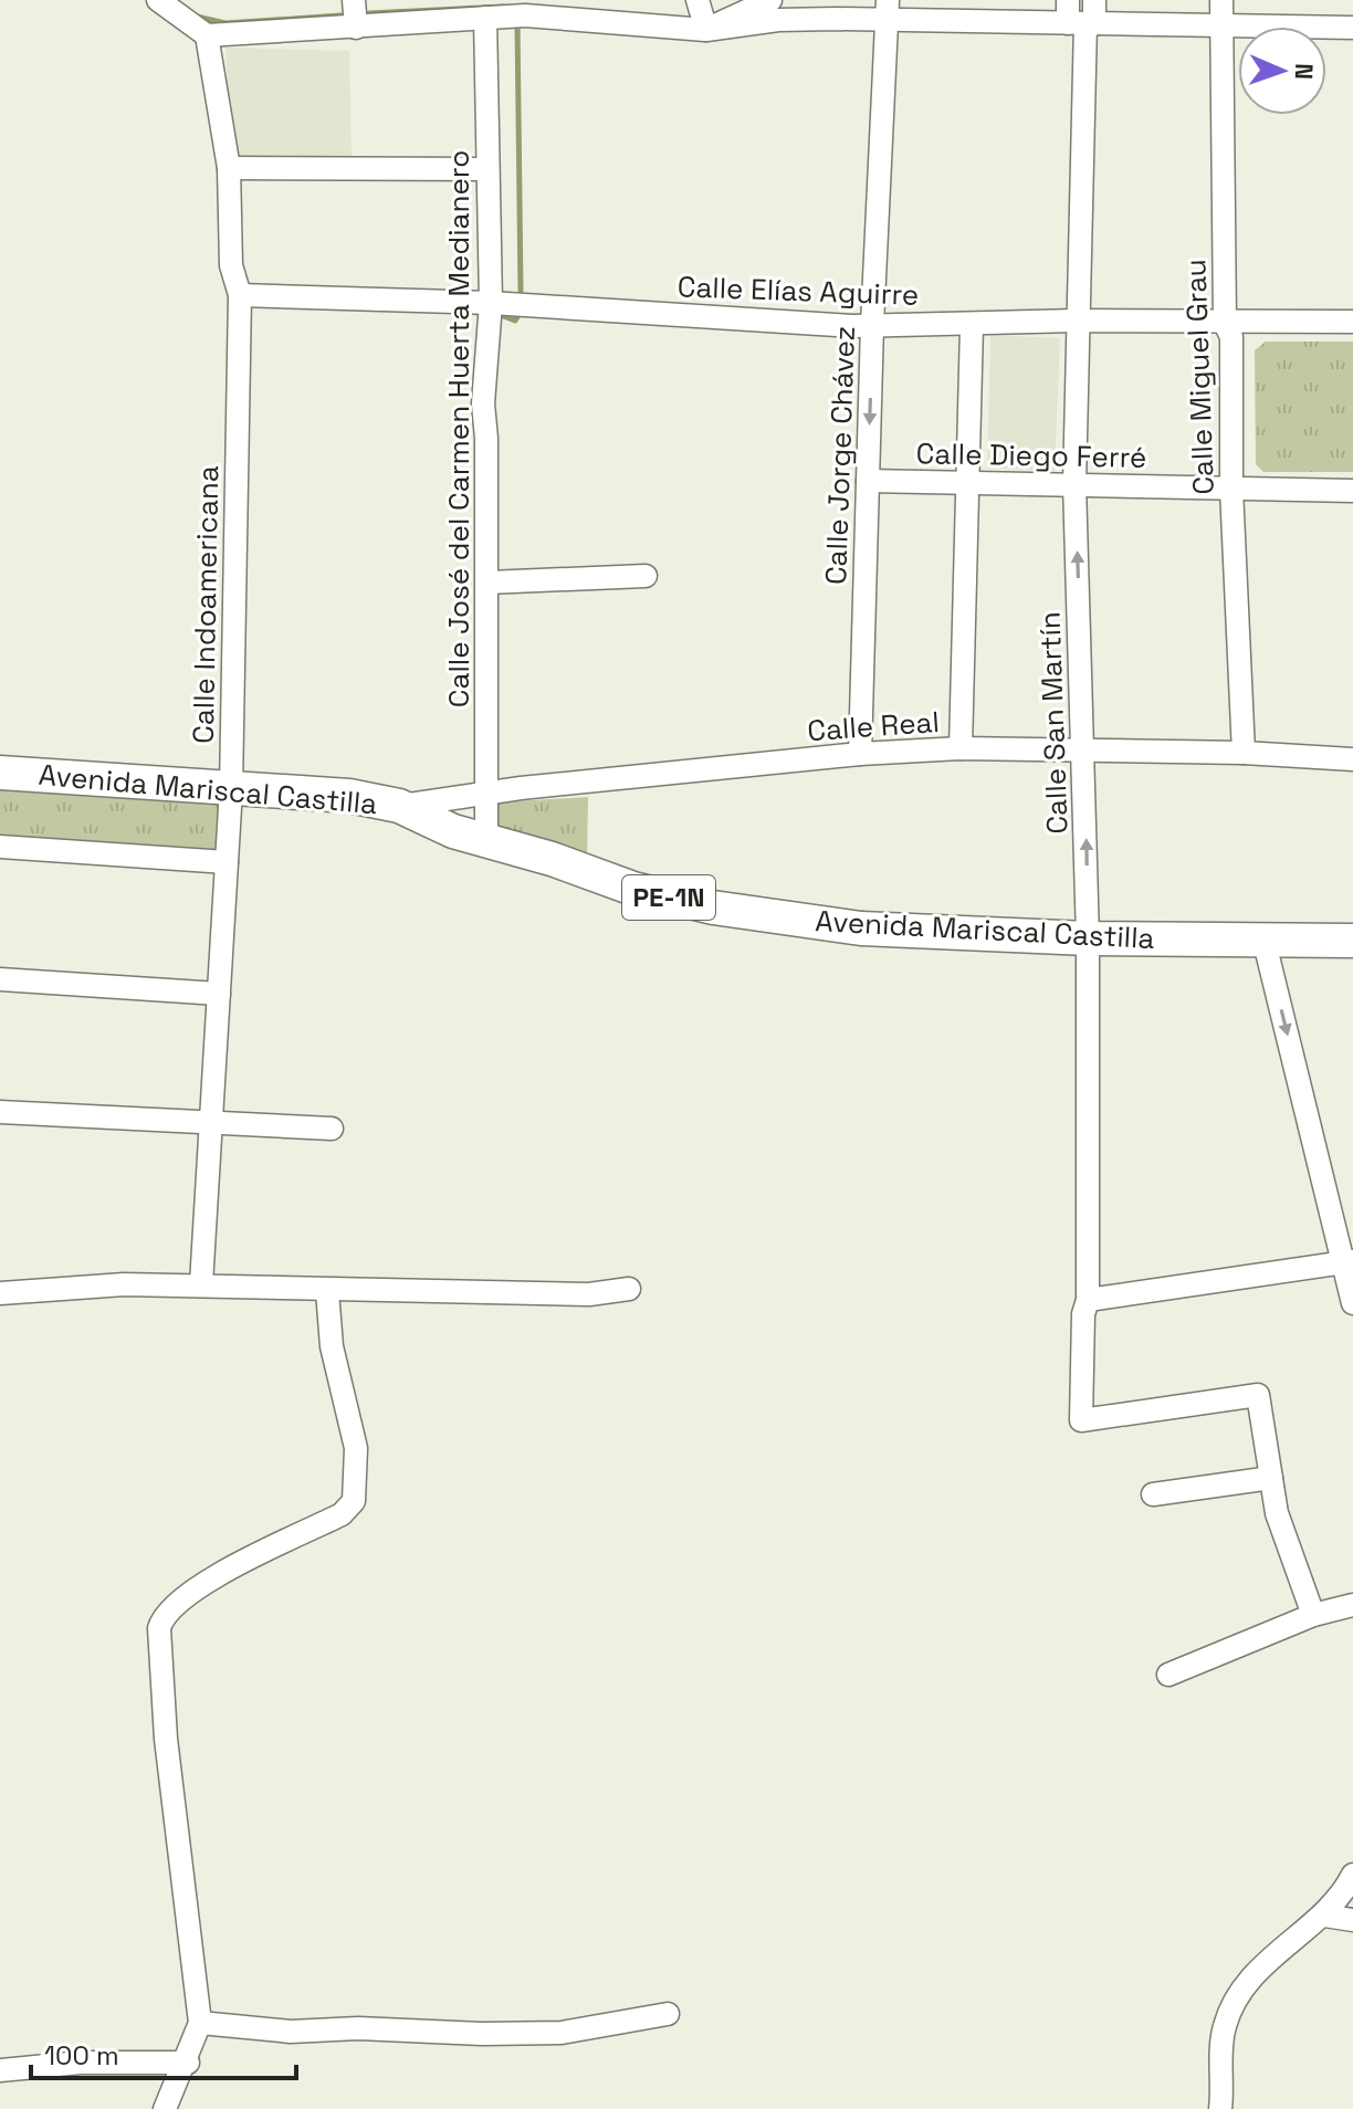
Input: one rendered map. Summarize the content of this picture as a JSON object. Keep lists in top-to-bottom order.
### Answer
{
  "streets": {
    "highway": ["Avenida Mariscal Castilla", "PE-1N"],
    "street": [
      "Calle Elías Aguirre",
      "Calle Miguel Grau",
      "Calle José del Carmen Huerta Medianero",
      "Calle Jorge Chávez",
      "Calle Diego Ferré",
      "Calle Indoamericana",
      "Calle San Martín",
      "Calle Real"
    ]
  },
  "crossings": [
    ["Calle Elías Aguirre", "Calle Miguel Grau"],
    ["Calle Elías Aguirre", "Calle José del Carmen Huerta Medianero"],
    ["Calle Elías Aguirre", "Calle Jorge Chávez"],
    ["Calle Elías Aguirre", "Calle Indoamericana"],
    ["Calle Elías Aguirre", "Calle San Martín"],
    ["Calle Miguel Grau", "Calle Diego Ferré"],
    ["Calle Miguel Grau", "Calle Real"],
    ["Calle José del Carmen Huerta Medianero", "Calle Real"],
    ["Calle José del Carmen Huerta Medianero", "Avenida Mariscal Castilla"],
    ["Calle Jorge Chávez", "Calle Diego Ferré"],
    ["Calle Jorge Chávez", "Calle Real"],
    ["Calle Diego Ferré", "Calle San Martín"],
    ["Calle Indoamericana", "Avenida Mariscal Castilla"],
    ["Calle San Martín", "Calle Real"],
    ["Calle San Martín", "Avenida Mariscal Castilla"],
    ["Calle Real", "Avenida Mariscal Castilla"]
  ],
  "scale_bar": "100 m",
  "north": "right"
}
